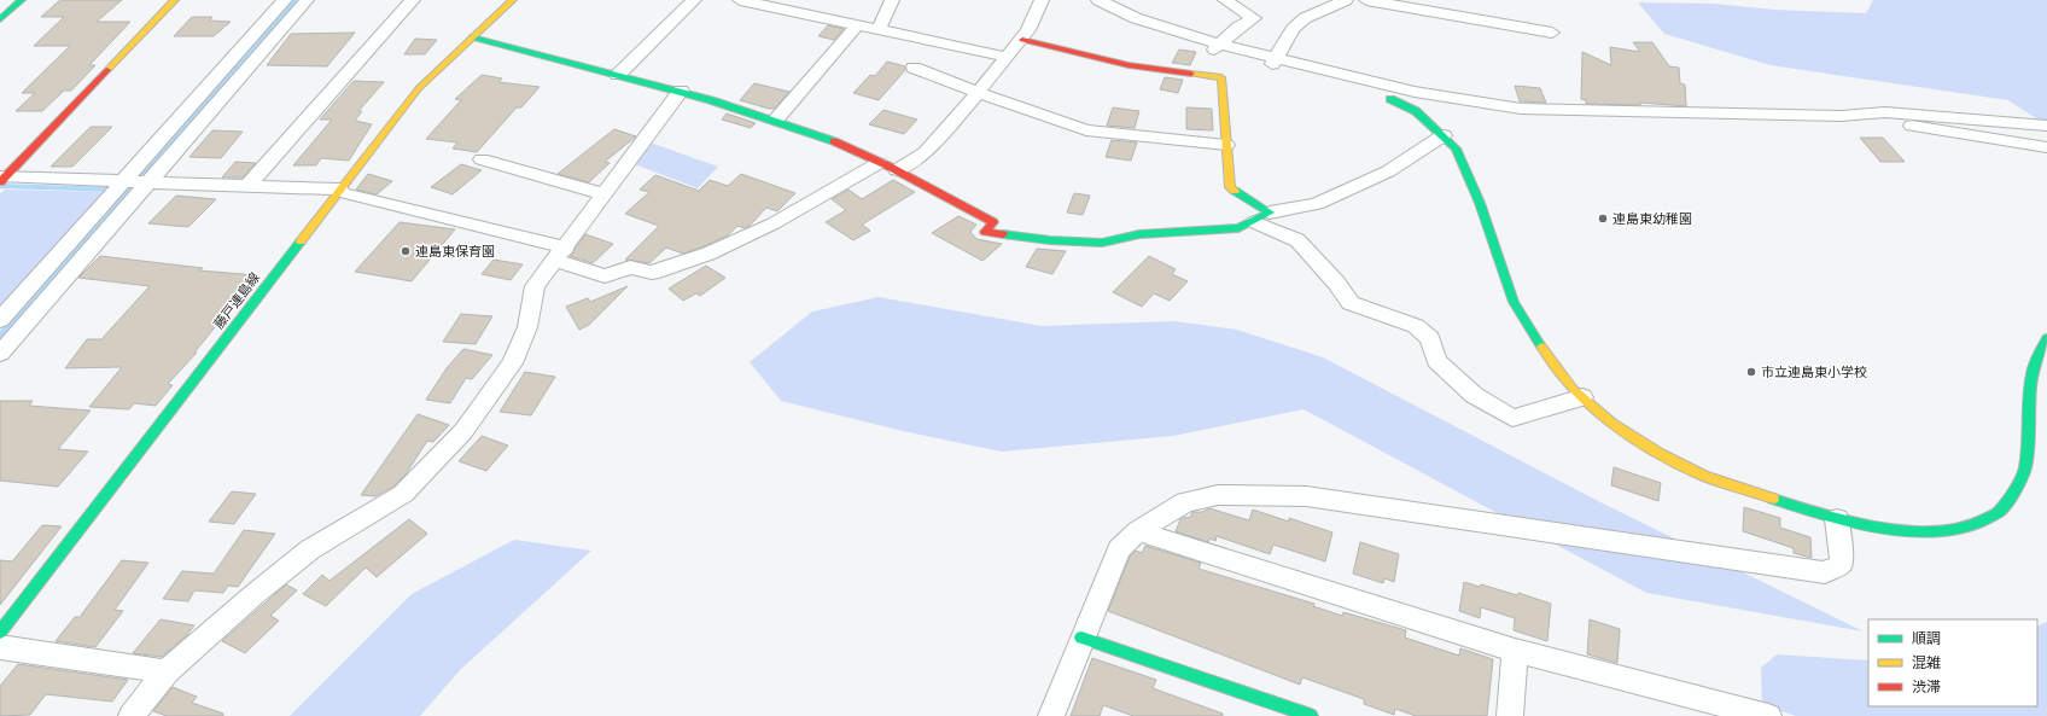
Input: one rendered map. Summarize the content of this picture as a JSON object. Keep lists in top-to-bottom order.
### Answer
{
  "streets": {
    "street": ["藤戸連島線"]
  },
  "places": ["連島東幼稚園", "連島東保育園", "市立連島東小学校"],
  "legend": ["順調", "混雑", "渋滞"]
}
